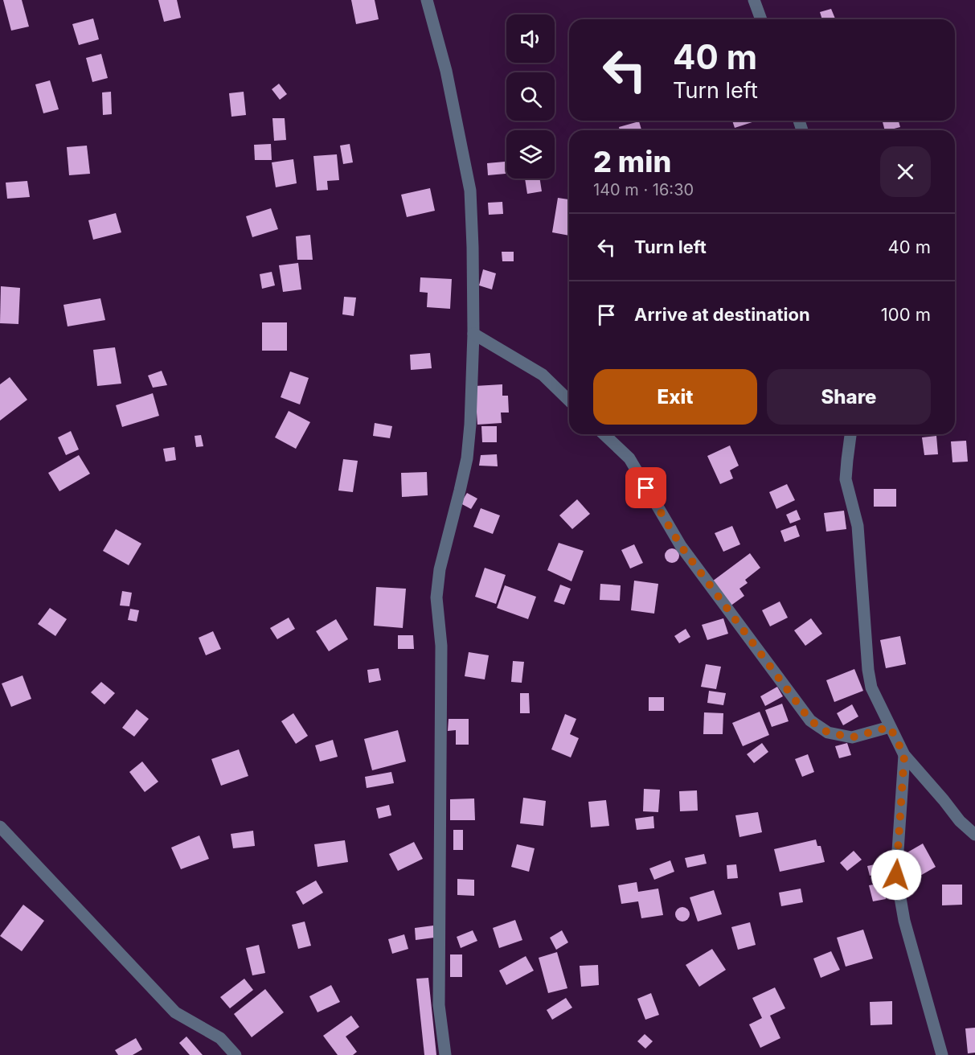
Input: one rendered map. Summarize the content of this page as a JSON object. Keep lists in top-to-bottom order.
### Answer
{
  "page": {
    "turn": ["40 m", "Turn left"],
    "heading": ["2 min", "140 m · 16:30"],
    "list": [
      {
        "name": "Turn left",
        "value": "40 m"
      },
      {
        "name": "Arrive at destination",
        "value": "100 m"
      }
    ],
    "buttons": ["Exit", "Share"]
  }
}
